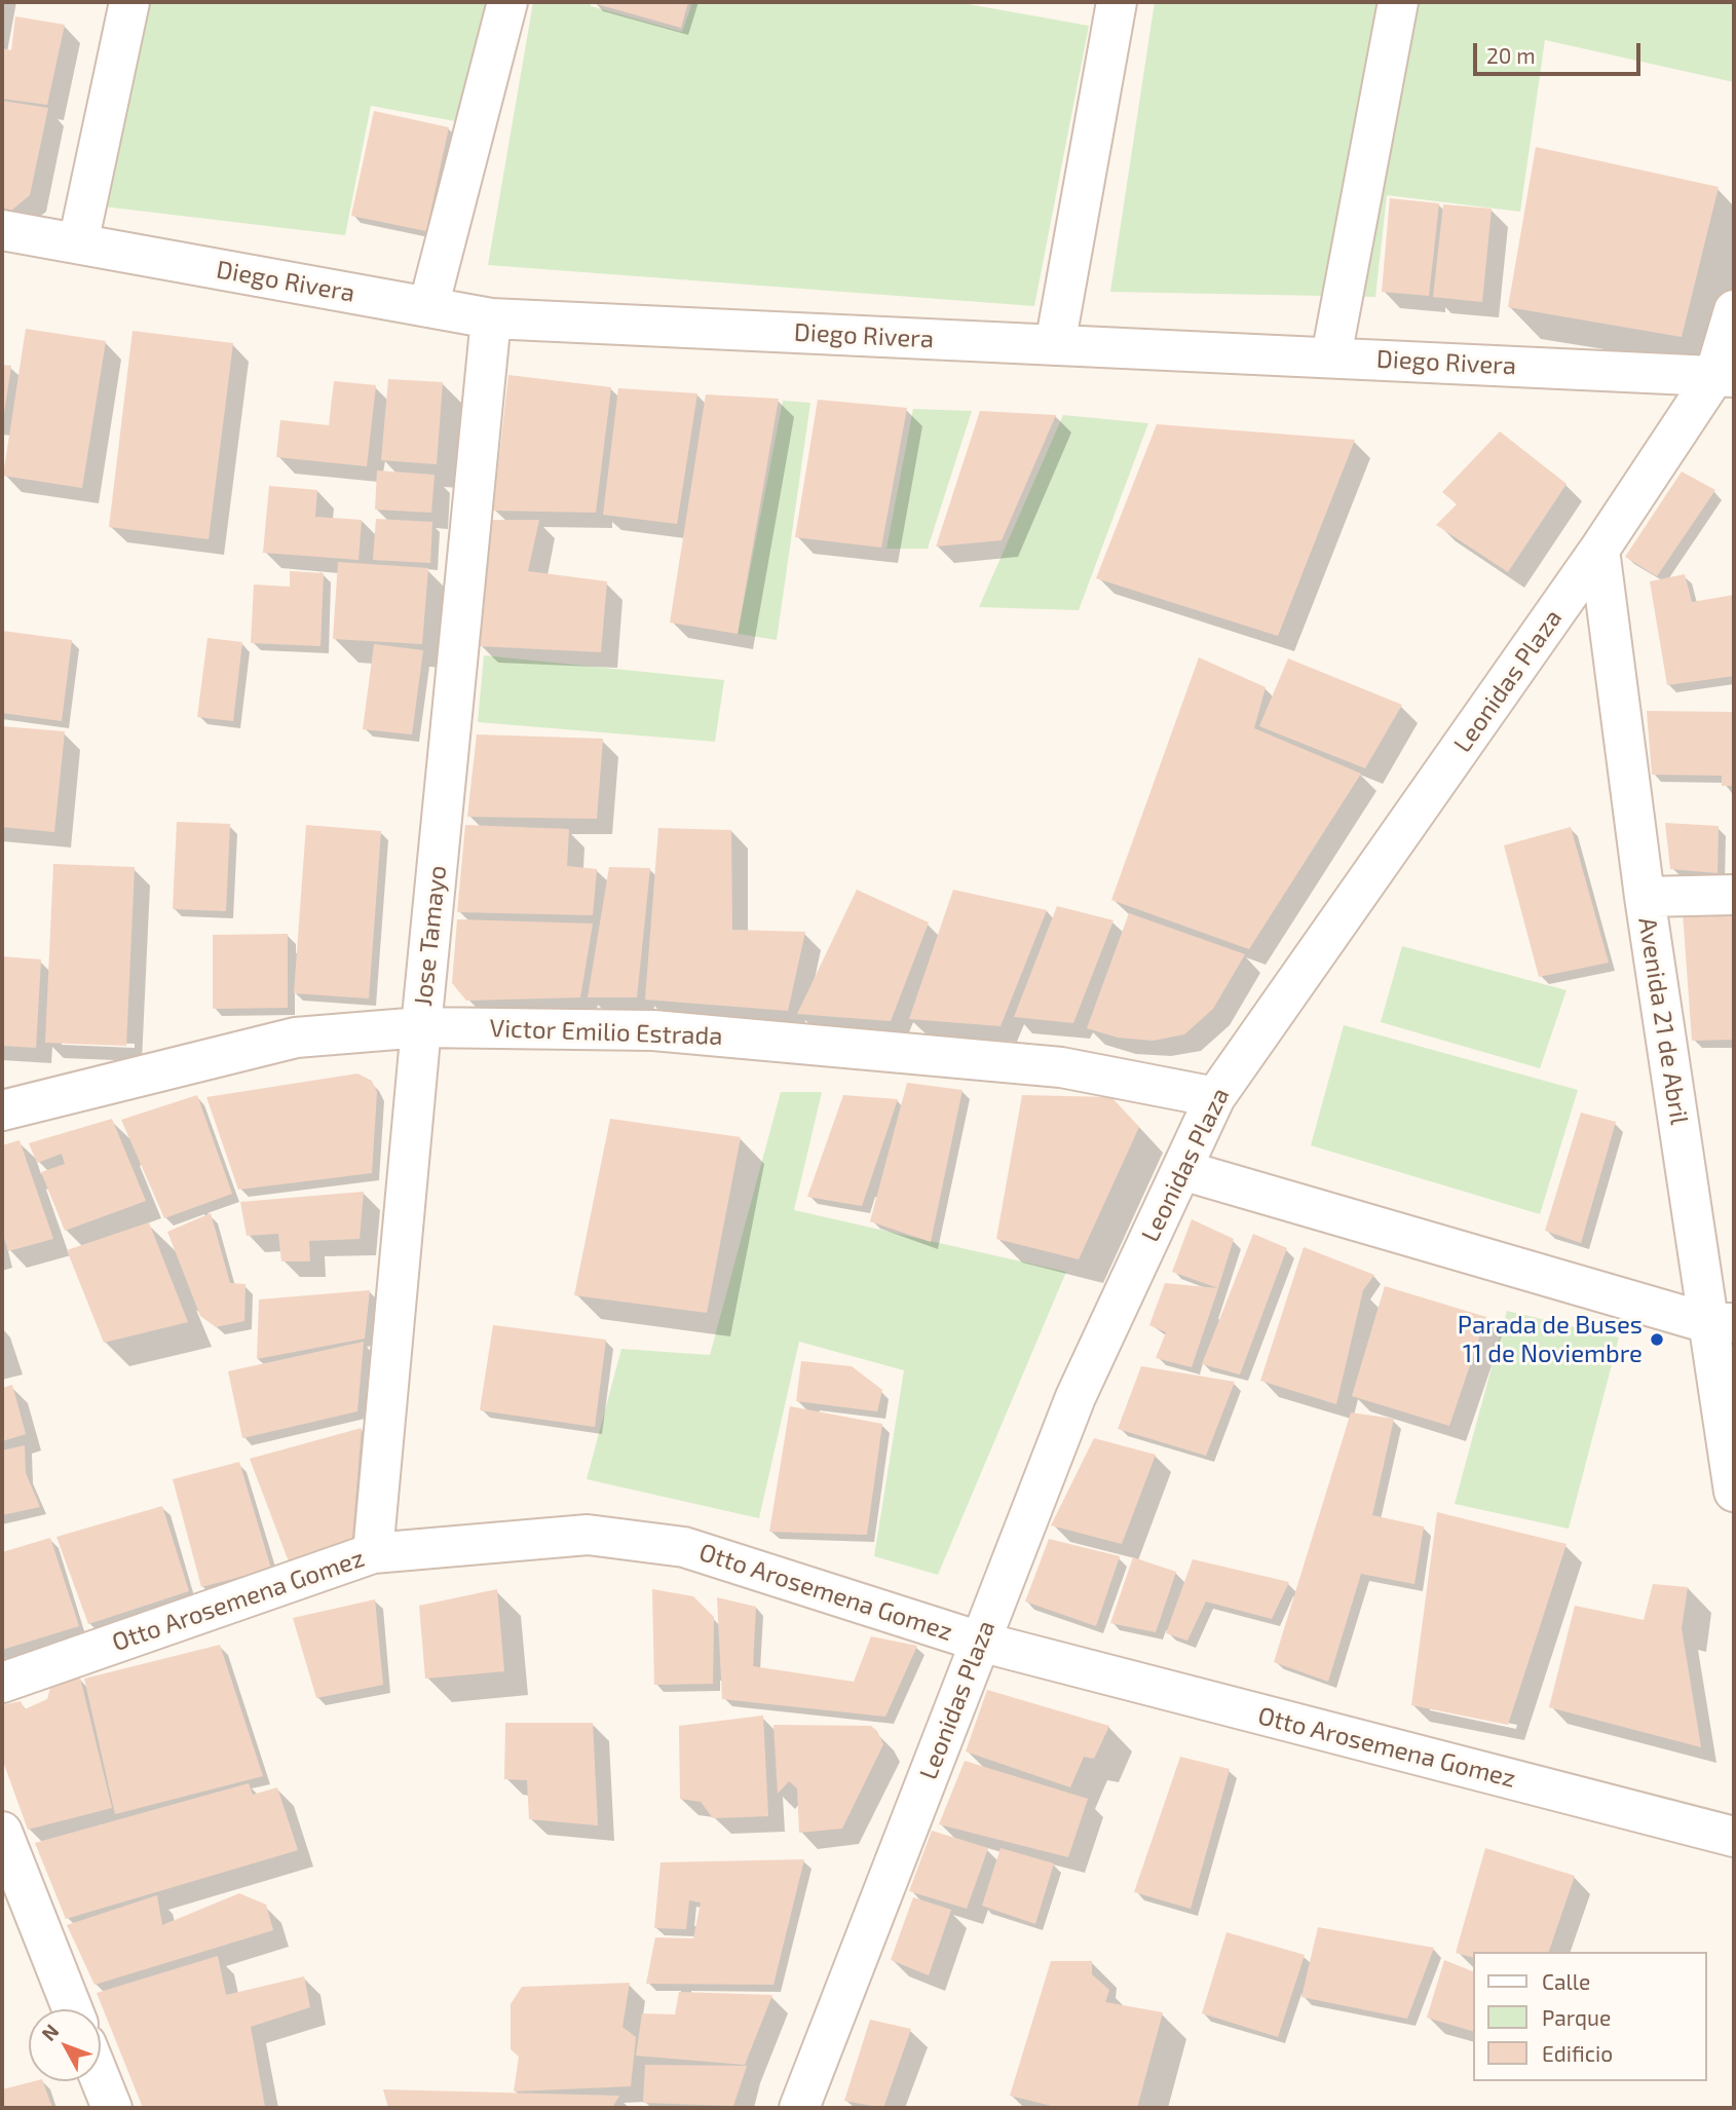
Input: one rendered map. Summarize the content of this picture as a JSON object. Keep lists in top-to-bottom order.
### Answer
{
  "streets": {
    "street": [
      "Diego Rivera",
      "Leonidas Plaza",
      "Jose Tamayo",
      "Avenida 21 de Abril",
      "Victor Emilio Estrada",
      "Otto Arosemena Gomez"
    ]
  },
  "crossings": [
    ["Diego Rivera", "Leonidas Plaza"],
    ["Diego Rivera", "Jose Tamayo"],
    ["Leonidas Plaza", "Avenida 21 de Abril"],
    ["Leonidas Plaza", "Victor Emilio Estrada"],
    ["Leonidas Plaza", "Otto Arosemena Gomez"],
    ["Jose Tamayo", "Victor Emilio Estrada"],
    ["Jose Tamayo", "Otto Arosemena Gomez"]
  ],
  "places": ["Parada de Buses 11 de Noviembre"],
  "legend": ["Calle", "Parque", "Edificio"],
  "scale_bar": "20 m",
  "north": "top left"
}
